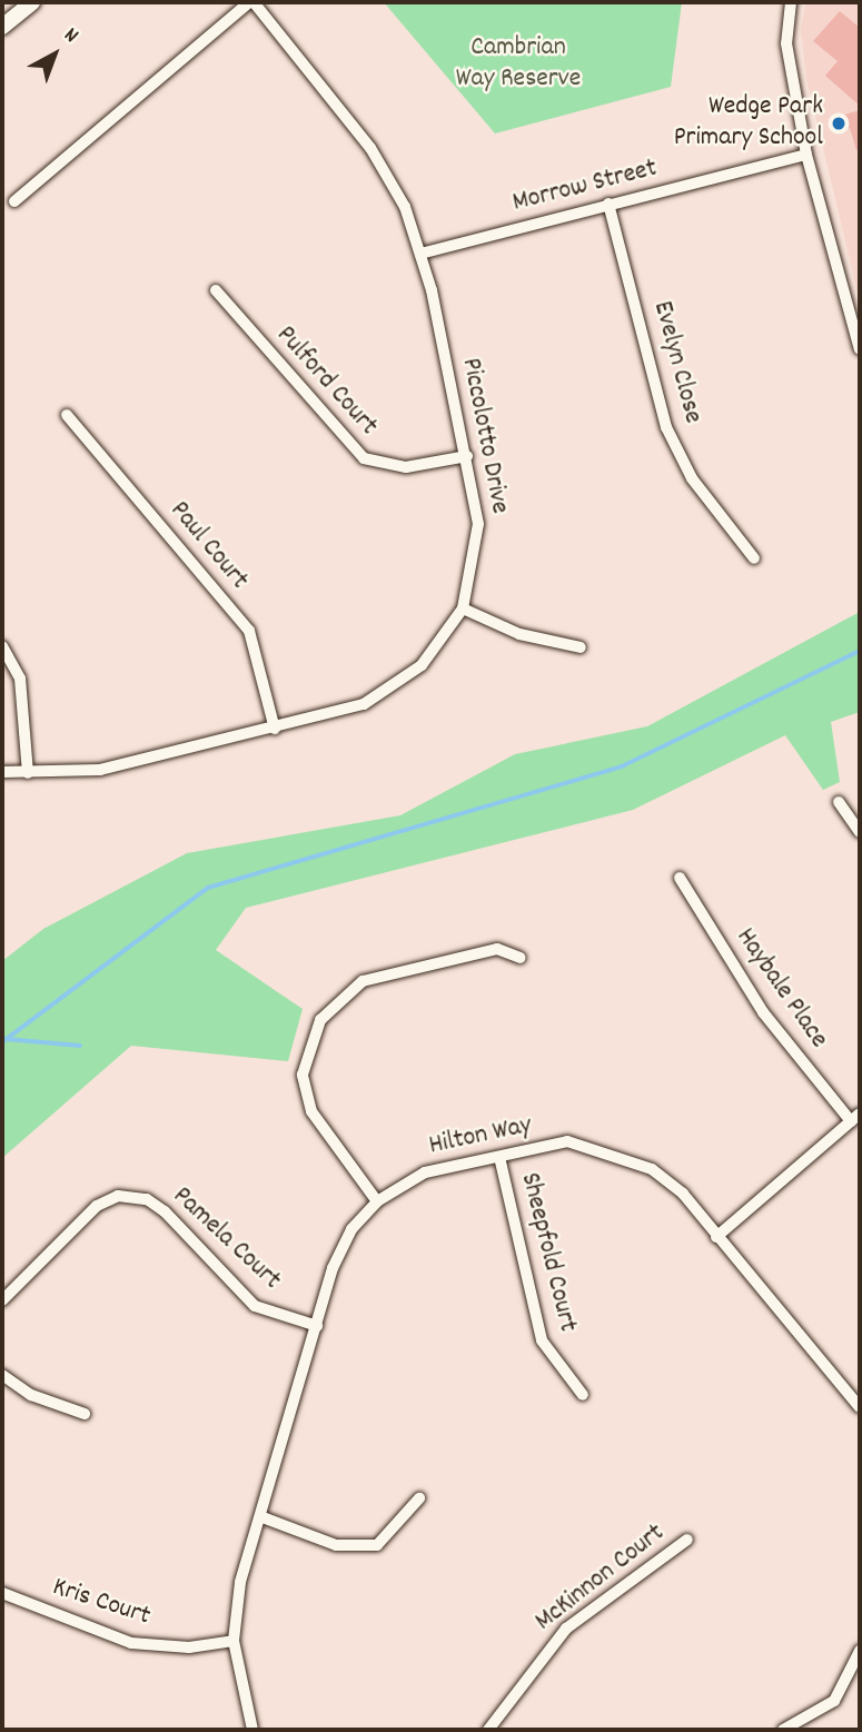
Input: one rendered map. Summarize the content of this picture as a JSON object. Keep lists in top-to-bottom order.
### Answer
{
  "streets": {
    "street": [
      "Morrow Street",
      "Evelyn Close",
      "Pulford Court",
      "Piccolotto Drive",
      "Paul Court",
      "Haybale Place",
      "Hilton Way",
      "Pamela Court",
      "Sheepfold Court",
      "McKinnon Court",
      "Kris Court"
    ]
  },
  "crossings": [
    ["Morrow Street", "Evelyn Close"],
    ["Morrow Street", "Piccolotto Drive"],
    ["Pulford Court", "Piccolotto Drive"],
    ["Piccolotto Drive", "Paul Court"],
    ["Hilton Way", "Pamela Court"],
    ["Hilton Way", "Sheepfold Court"],
    ["Hilton Way", "Kris Court"]
  ],
  "parks": ["Cambrian Way Reserve"],
  "places": ["Wedge Park Primary School"],
  "north": "top right"
}
